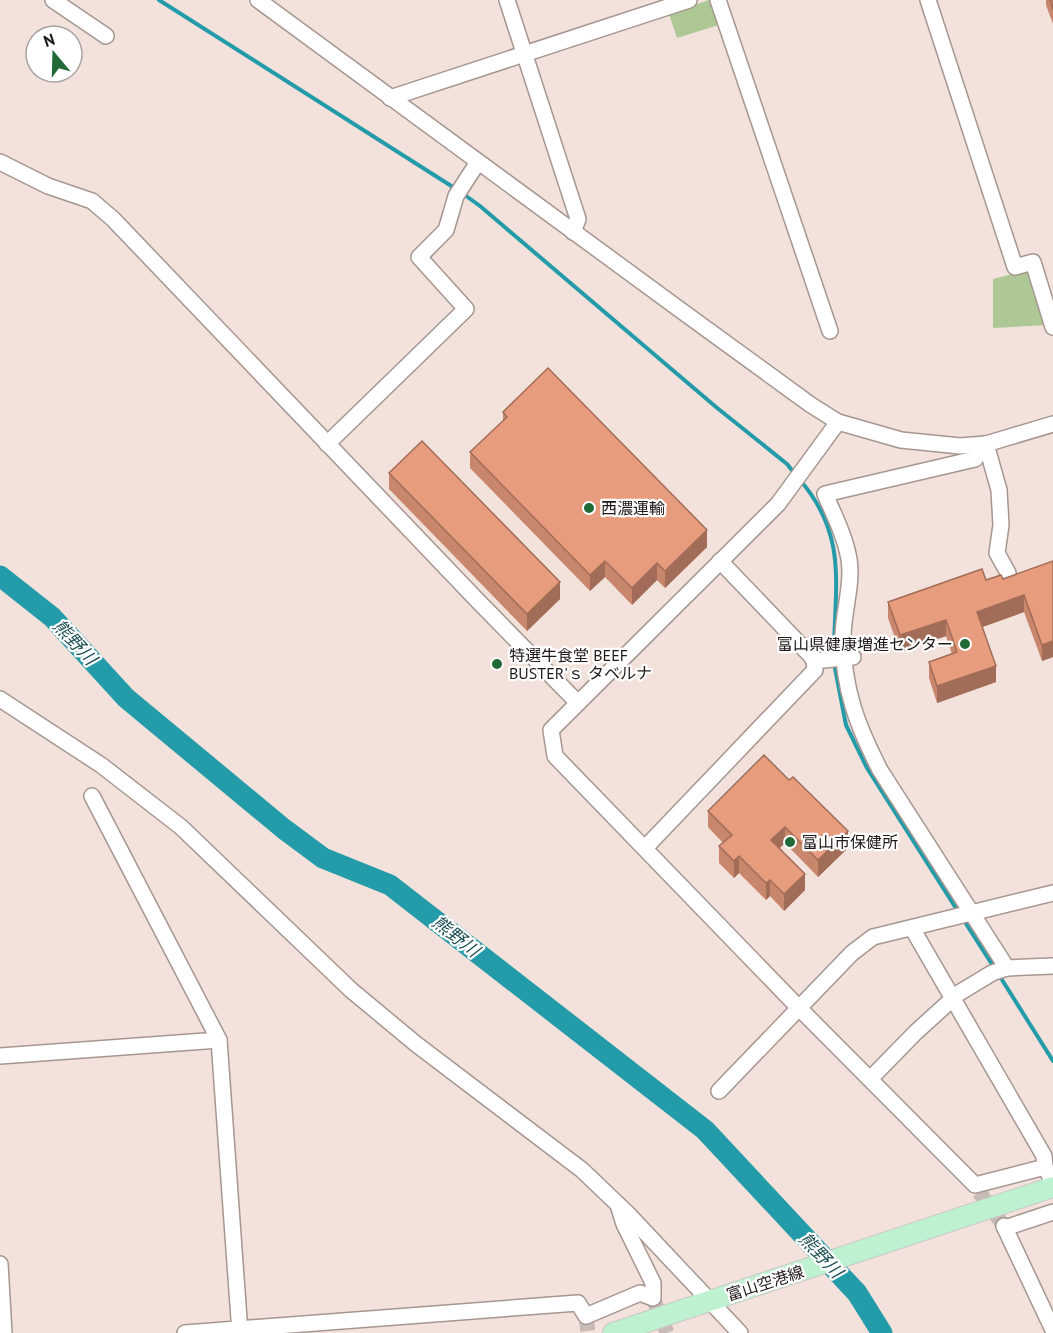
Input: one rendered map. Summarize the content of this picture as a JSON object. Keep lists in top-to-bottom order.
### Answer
{
  "streets": {
    "main road": ["富山空港線"]
  },
  "water": ["熊野川"],
  "places": [
    "西濃運輸",
    "富山県健康増進センター",
    "特選牛食堂 BEEF BUSTER'ｓ タベルナ",
    "富山市保健所"
  ],
  "north": "top"
}
